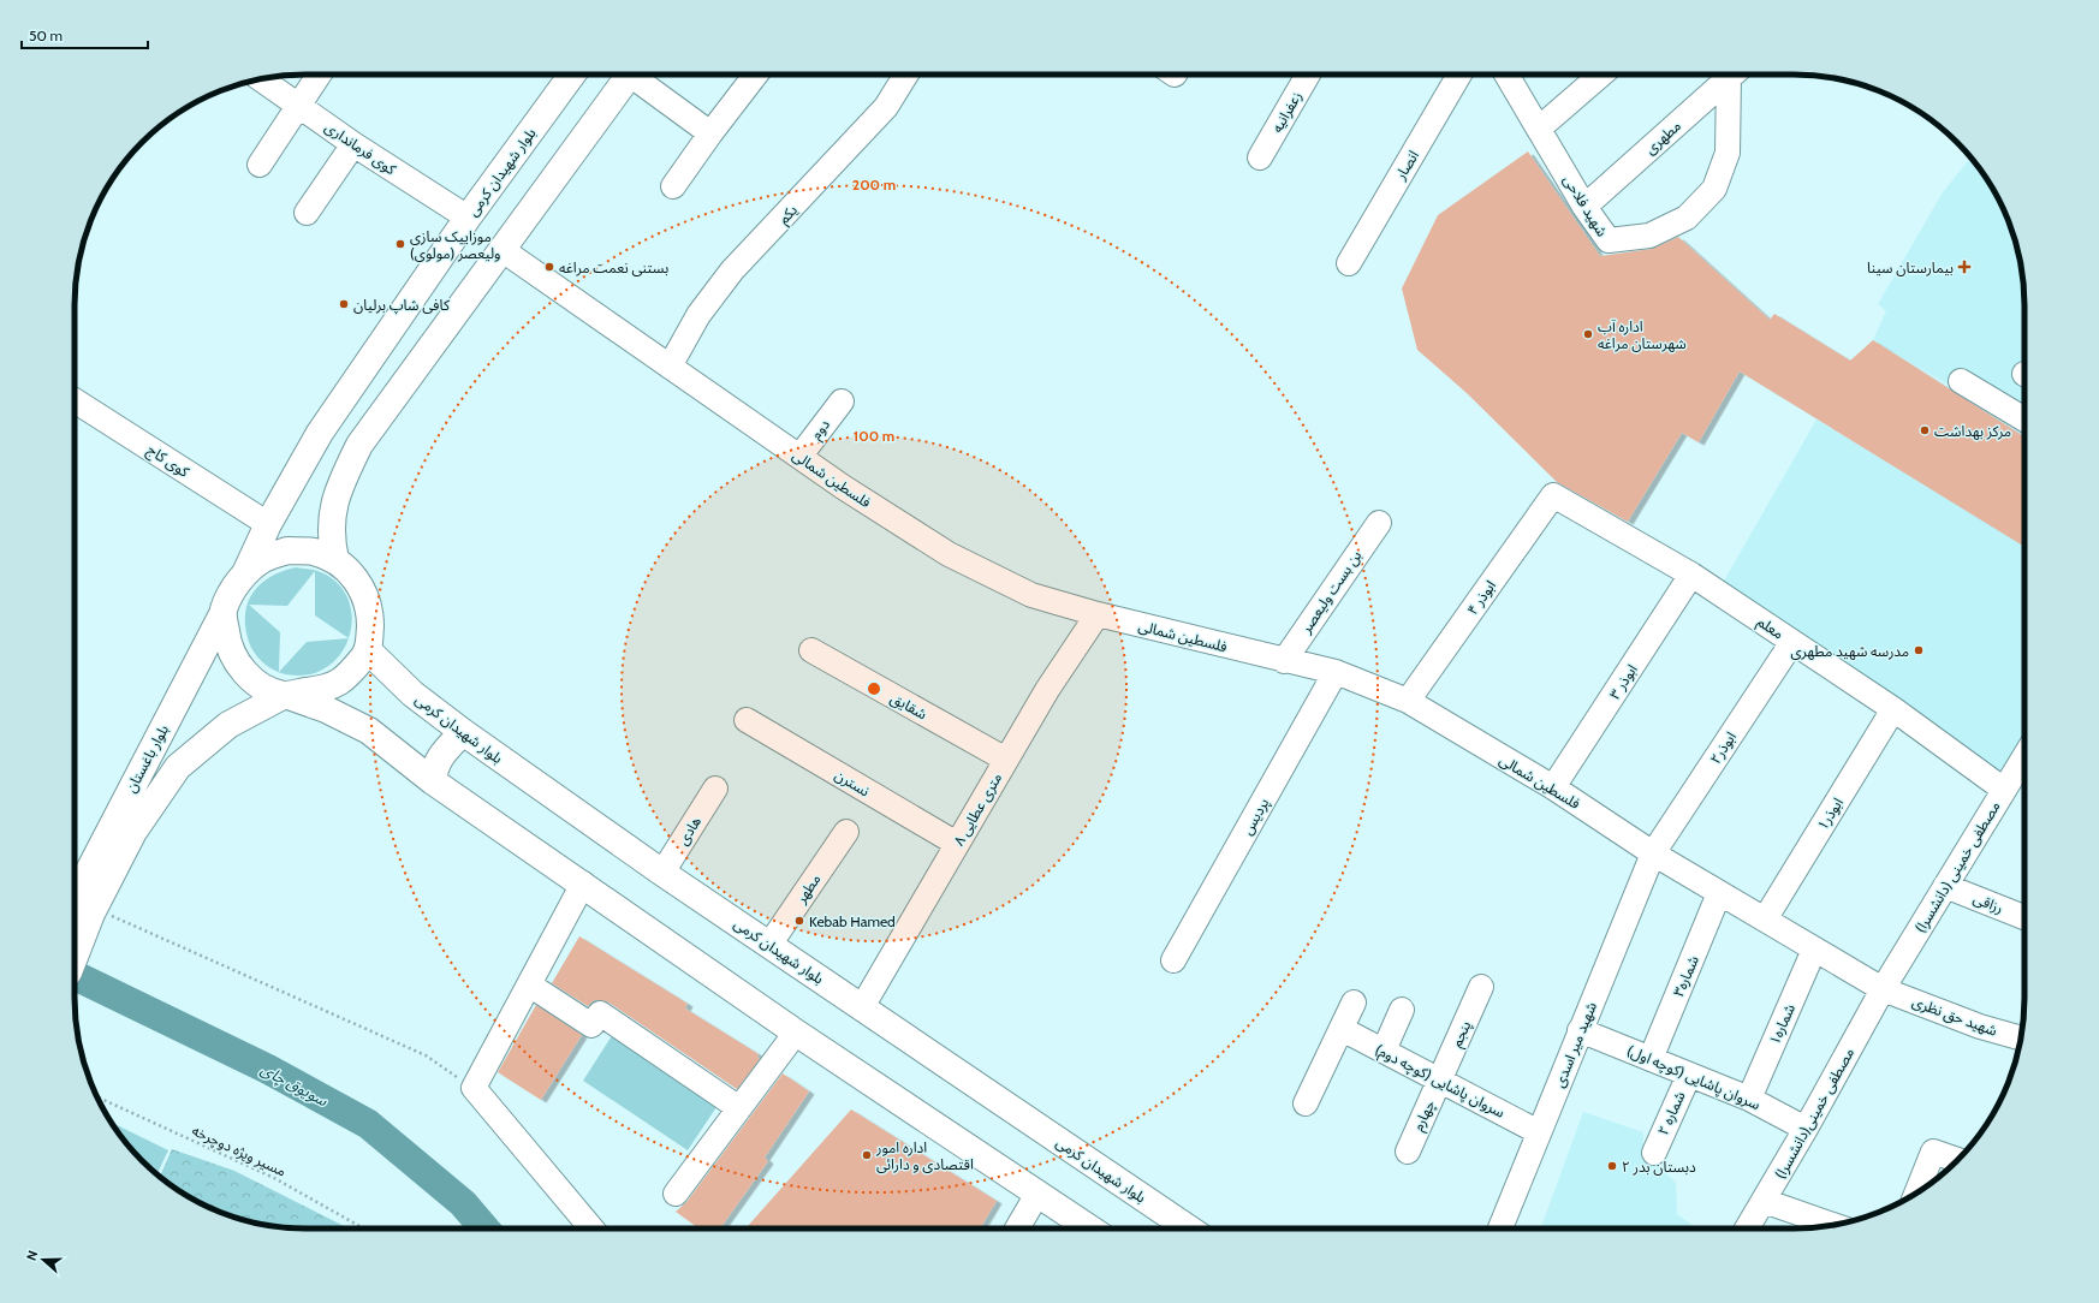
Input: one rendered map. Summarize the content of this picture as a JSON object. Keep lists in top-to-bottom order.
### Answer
{
  "streets": {
    "main road": ["بلوار شهیدان کرمی", "بلوار باغستان"],
    "street": [
      "زعفرانیه",
      "مطهری",
      "کوی فرمانداری",
      "انصار",
      "شهید فلاحی",
      "یکم",
      "دوم",
      "کوی کاج",
      "فلسطین شمالی",
      "بن بست ولیعصر",
      "ابوذر ۴",
      "معلم",
      "ابوذر ۳",
      "شقایق",
      "ابوذر۲",
      "نسترن",
      "۸ متری عطایی",
      "ابوذر۱",
      "پردیس",
      "هادی",
      "مصطفی خمینی (دانشسرا)",
      "مطهر",
      "رزاقی",
      "شماره۳",
      "شهید حق نظری",
      "شماره۱",
      "پنجم",
      "شهید میر اسدی",
      "سروان پاشایی (کوچه اول)",
      "سروان پاشایی (کوچه دوم)",
      "شماره ۲",
      "(دانشسرا)مصطفی خمینی",
      "چهارم"
    ],
    "path": ["مسیر ویژه دوچرخه"]
  },
  "crossings": [
    ["مطهری", "شهید فلاحی"],
    ["کوی فرمانداری", "بلوار شهیدان کرمی"],
    ["بلوار شهیدان کرمی", "کوی کاج"],
    ["بلوار شهیدان کرمی", "بلوار باغستان"],
    ["بلوار شهیدان کرمی", "۸ متری عطایی"],
    ["بلوار شهیدان کرمی", "هادی"],
    ["بلوار شهیدان کرمی", "مطهر"],
    ["یکم", "فلسطین شمالی"],
    ["دوم", "فلسطین شمالی"],
    ["فلسطین شمالی", "بن بست ولیعصر"],
    ["فلسطین شمالی", "ابوذر ۴"],
    ["فلسطین شمالی", "ابوذر ۳"],
    ["فلسطین شمالی", "ابوذر۲"],
    ["فلسطین شمالی", "۸ متری عطایی"],
    ["فلسطین شمالی", "ابوذر۱"],
    ["فلسطین شمالی", "پردیس"],
    ["فلسطین شمالی", "مصطفی خمینی (دانشسرا)"],
    ["فلسطین شمالی", "شماره۳"],
    ["فلسطین شمالی", "شهید حق نظری"],
    ["فلسطین شمالی", "شماره۱"],
    ["فلسطین شمالی", "شهید میر اسدی"],
    ["فلسطین شمالی", "(دانشسرا)مصطفی خمینی"],
    ["ابوذر ۴", "معلم"],
    ["معلم", "ابوذر ۳"],
    ["معلم", "ابوذر۲"],
    ["معلم", "ابوذر۱"],
    ["معلم", "مصطفی خمینی (دانشسرا)"],
    ["شقایق", "۸ متری عطایی"],
    ["ابوذر۲", "شهید میر اسدی"],
    ["نسترن", "۸ متری عطایی"],
    ["مصطفی خمینی (دانشسرا)", "رزاقی"],
    ["مصطفی خمینی (دانشسرا)", "شهید حق نظری"],
    ["مصطفی خمینی (دانشسرا)", "(دانشسرا)مصطفی خمینی"],
    ["شماره۳", "سروان پاشایی (کوچه اول)"],
    ["شهید حق نظری", "(دانشسرا)مصطفی خمینی"],
    ["شماره۱", "سروان پاشایی (کوچه اول)"],
    ["پنجم", "سروان پاشایی (کوچه دوم)"],
    ["پنجم", "چهارم"],
    ["شهید میر اسدی", "سروان پاشایی (کوچه اول)"],
    ["شهید میر اسدی", "سروان پاشایی (کوچه دوم)"],
    ["سروان پاشایی (کوچه اول)", "شماره ۲"],
    ["سروان پاشایی (کوچه اول)", "(دانشسرا)مصطفی خمینی"],
    ["سروان پاشایی (کوچه دوم)", "چهارم"]
  ],
  "water": ["سویوق چای"],
  "places": {
    "other": [
      "موزاییک سازی ولیعصر (مولوی)",
      "بستنی نعمت مراغه",
      "کافی شاپ برلیان",
      "اداره آب شهرستان مراغه",
      "مرکز بهداشت",
      "مدرسه شهید مطهری",
      "Kebab Hamed",
      "اداره امور اقتصادی و دارائی",
      "دبستان بدر ۲"
    ],
    "health": ["بیمارستان سینا"]
  },
  "scale_bar": "50 m",
  "north": "left",
  "rings": ["200 m", "100 m"]
}
